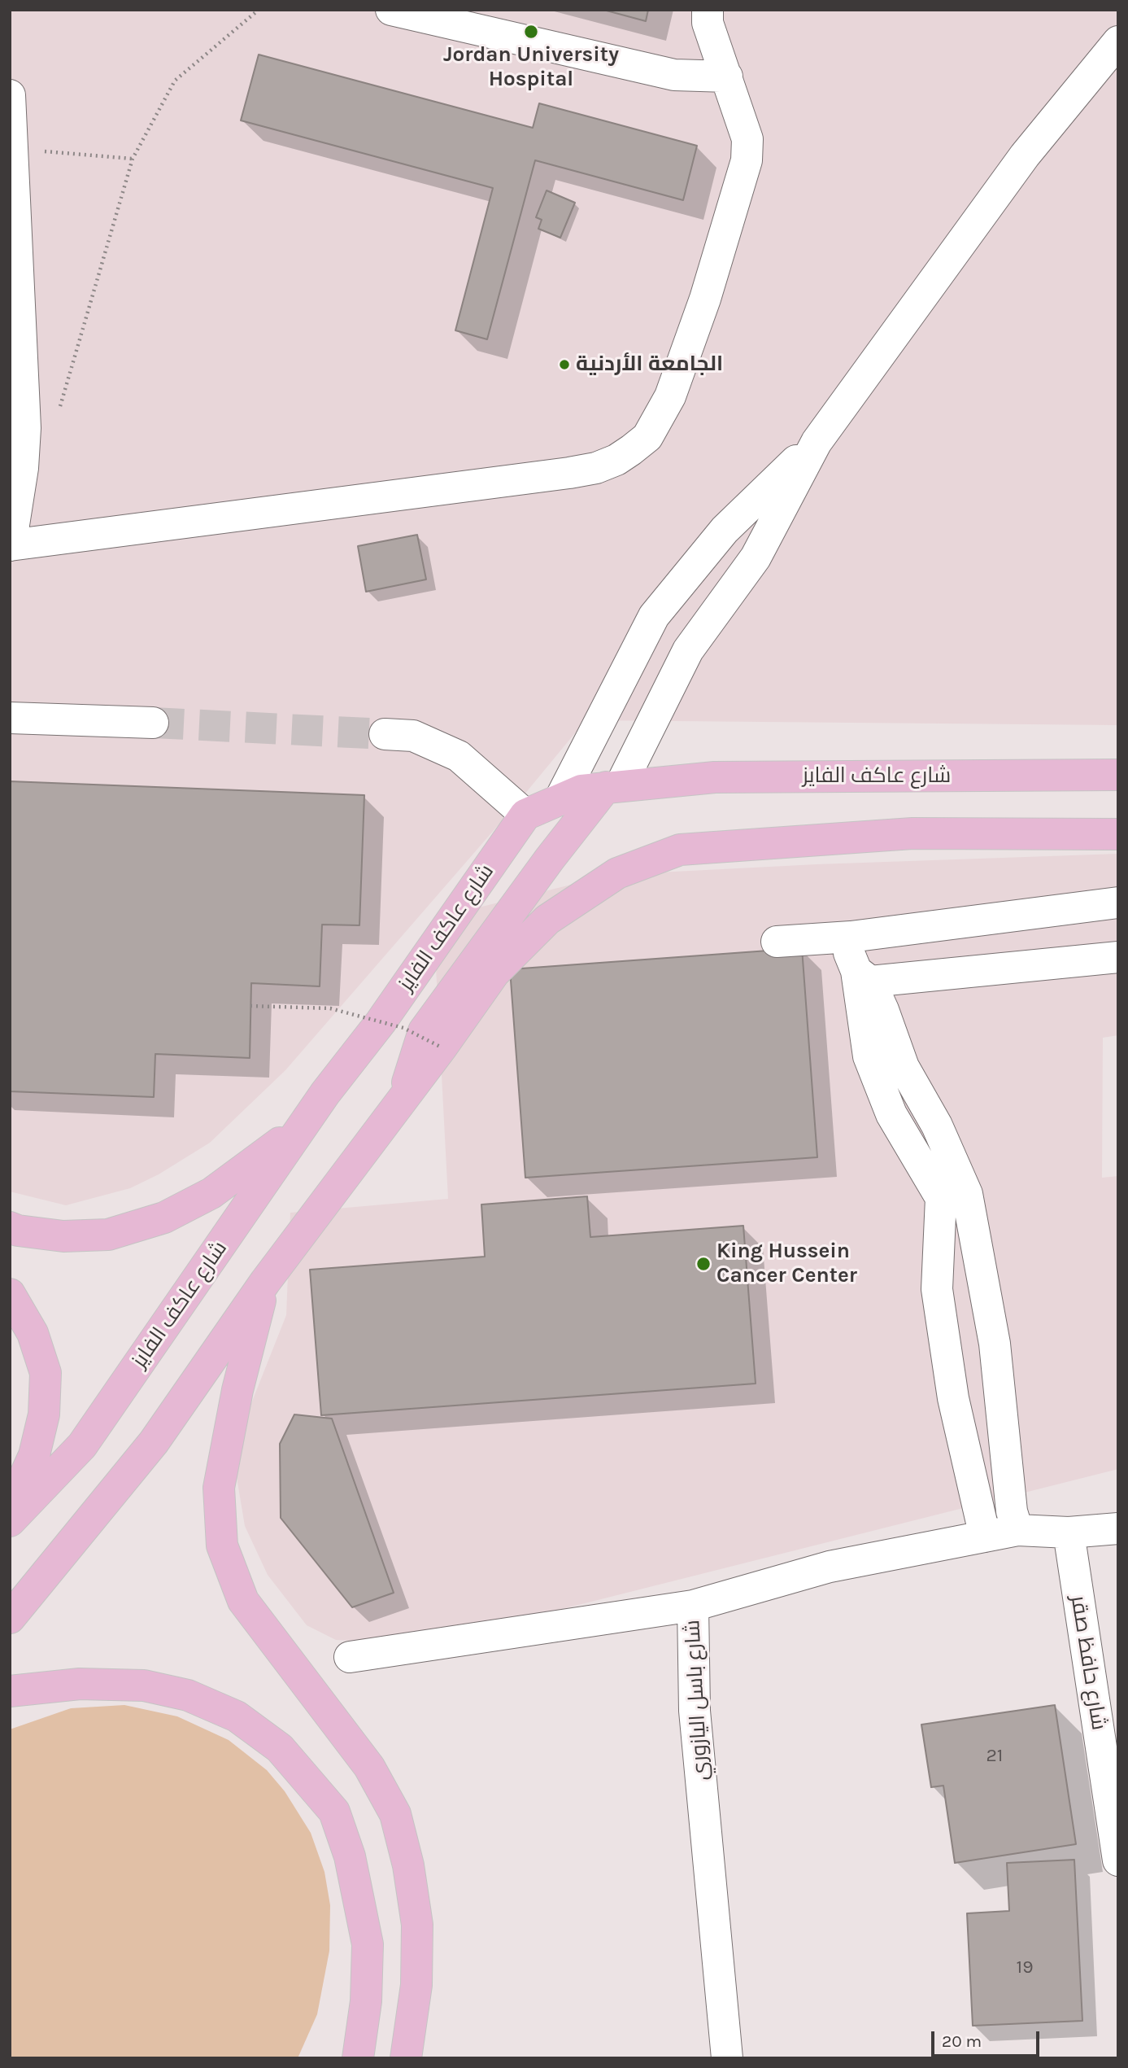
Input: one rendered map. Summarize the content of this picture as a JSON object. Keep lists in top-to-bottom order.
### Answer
{
  "streets": {
    "main road": ["شارع عاكف الفايز"],
    "street": ["شارع حافظ صقر", "شارع باسل اليازوري"]
  },
  "crossings": [
    ["شارع حافظ صقر", "شارع باسل اليازوري"]
  ],
  "places": ["Jordan University Hospital", "الجامعة الأردنية", "King Hussein Cancer Center"],
  "house_numbers": ["21", "19"],
  "scale_bar": "20 m"
}
